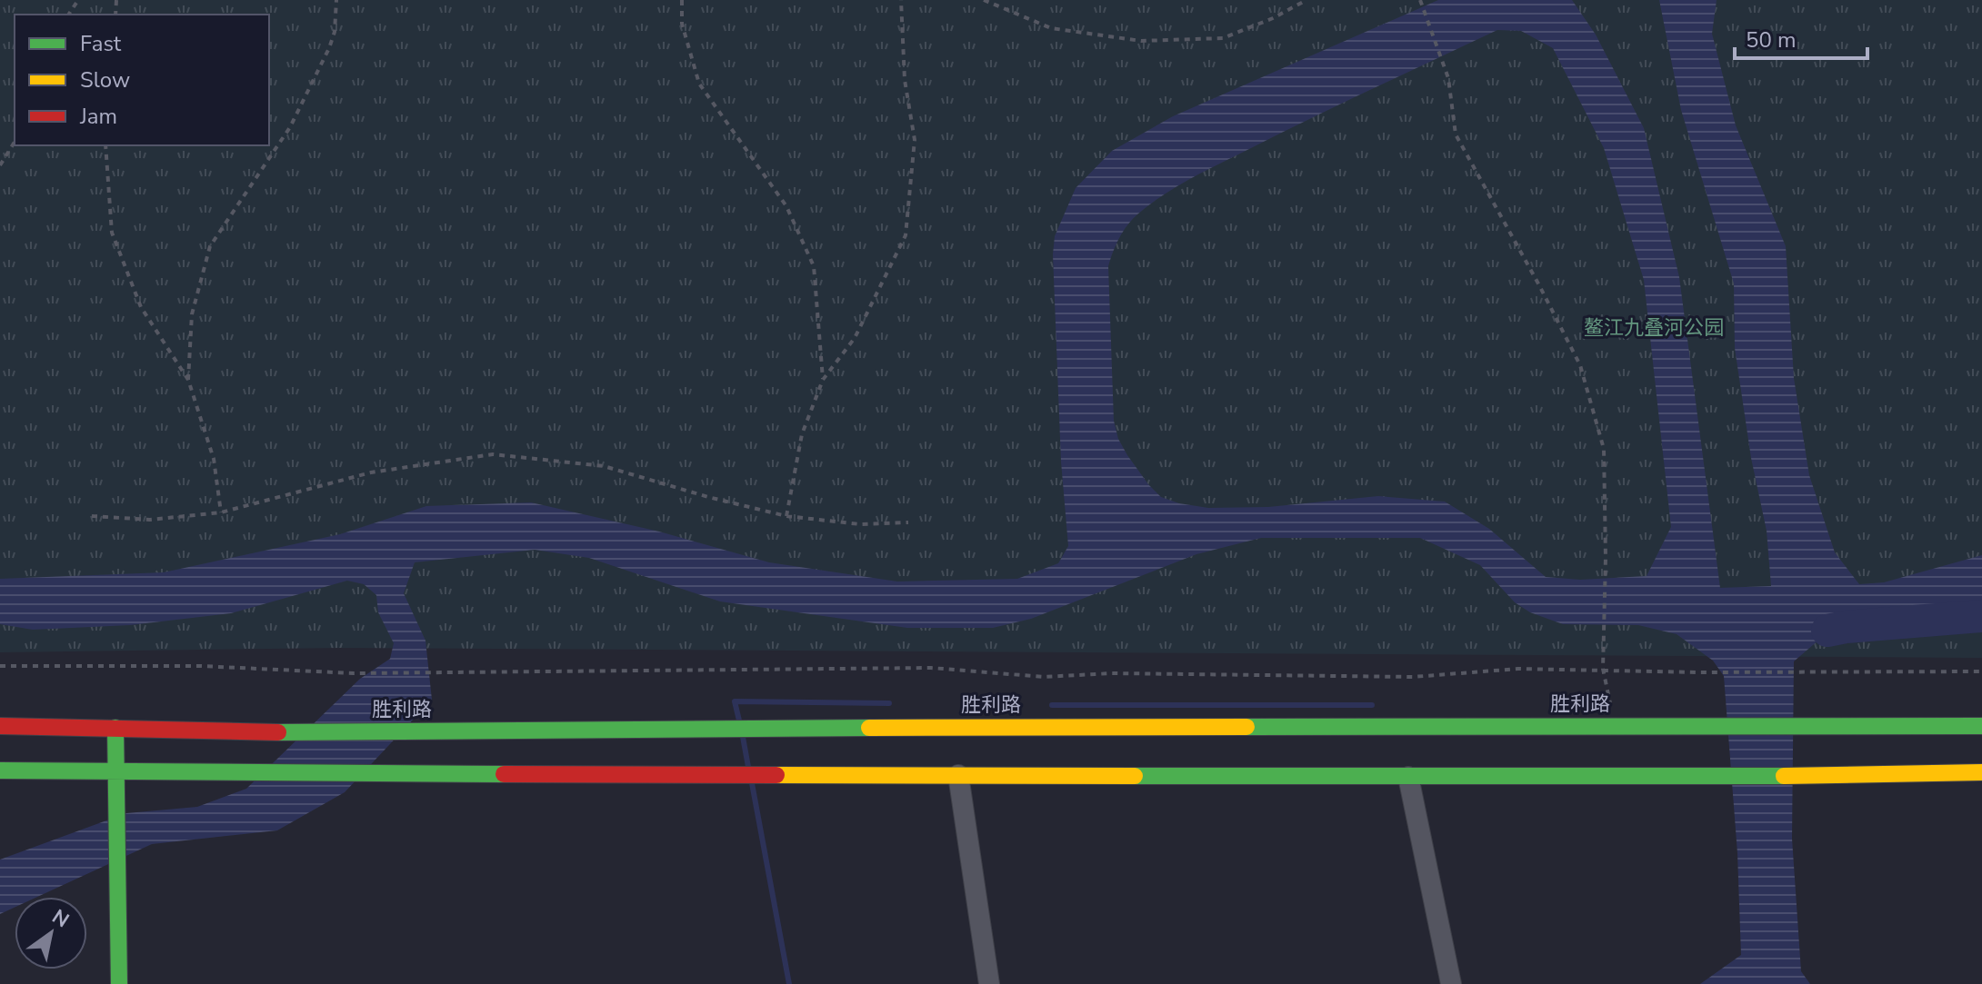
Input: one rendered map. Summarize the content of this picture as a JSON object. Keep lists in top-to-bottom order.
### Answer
{
  "streets": {
    "main road": ["胜利路"]
  },
  "parks": ["鳌江九叠河公园"],
  "legend": ["Fast", "Slow", "Jam"],
  "scale_bar": "50 m",
  "north": "top right"
}
